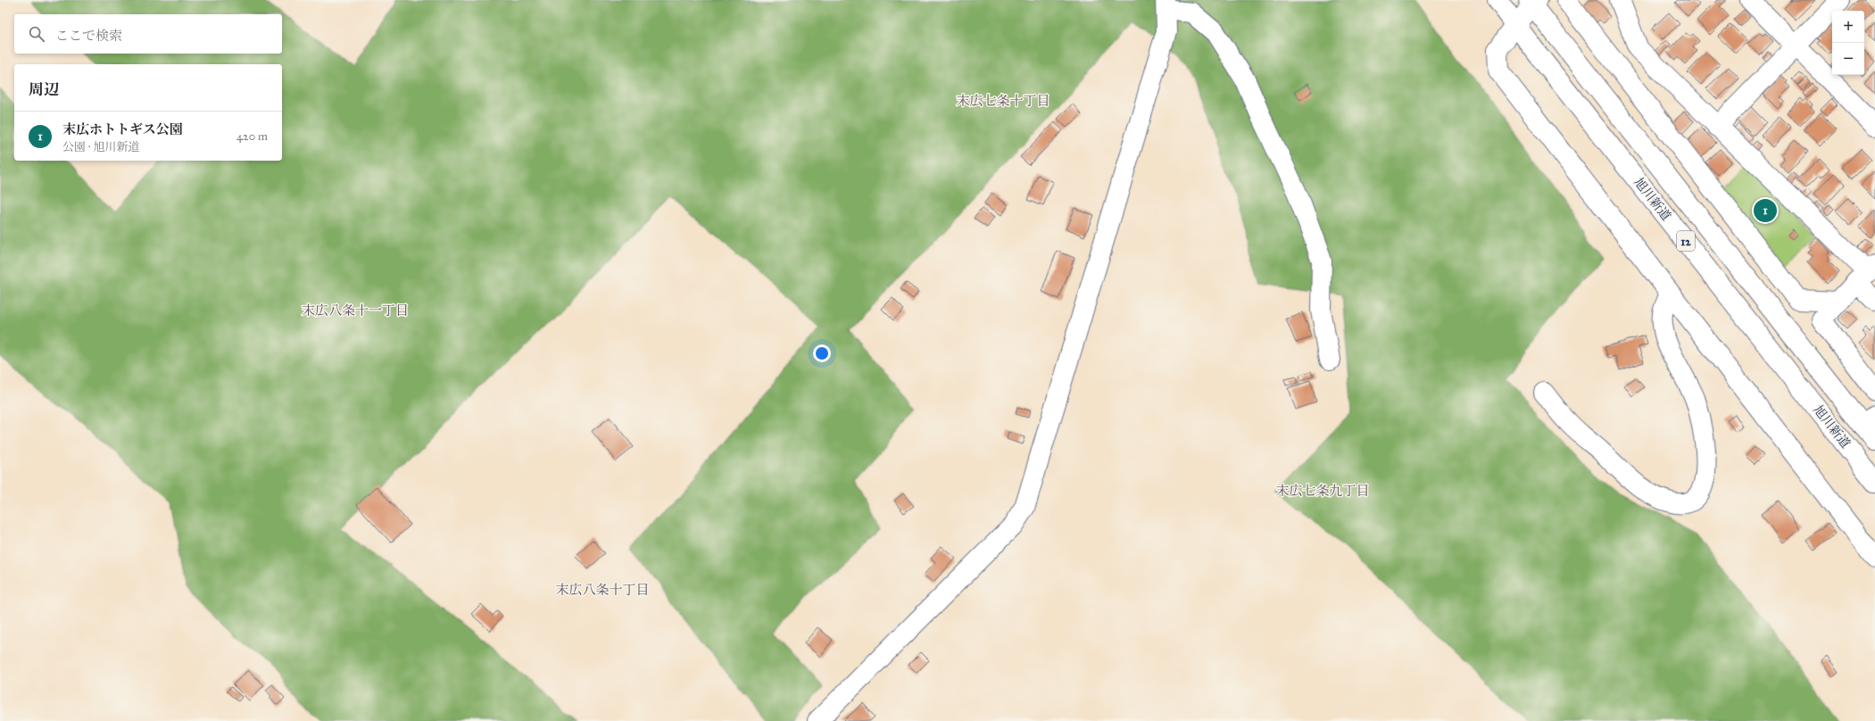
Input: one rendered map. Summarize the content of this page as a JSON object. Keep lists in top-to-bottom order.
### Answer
{
  "streets": {
    "main road": ["旭川新道", "12"]
  },
  "districts": [
    "末広七条十丁目",
    "末広八条十一丁目",
    "末広七条九丁目",
    "末広八条十丁目"
  ],
  "page": {
    "map_buttons": ["+", "−"],
    "search": "ここで検索",
    "heading": "周辺",
    "list": [
      {
        "mark": "1",
        "name": "末広ホトトギス公園",
        "note": "公園 · 旭川新道",
        "value": "420 m"
      }
    ],
    "pins": "1"
  }
}
